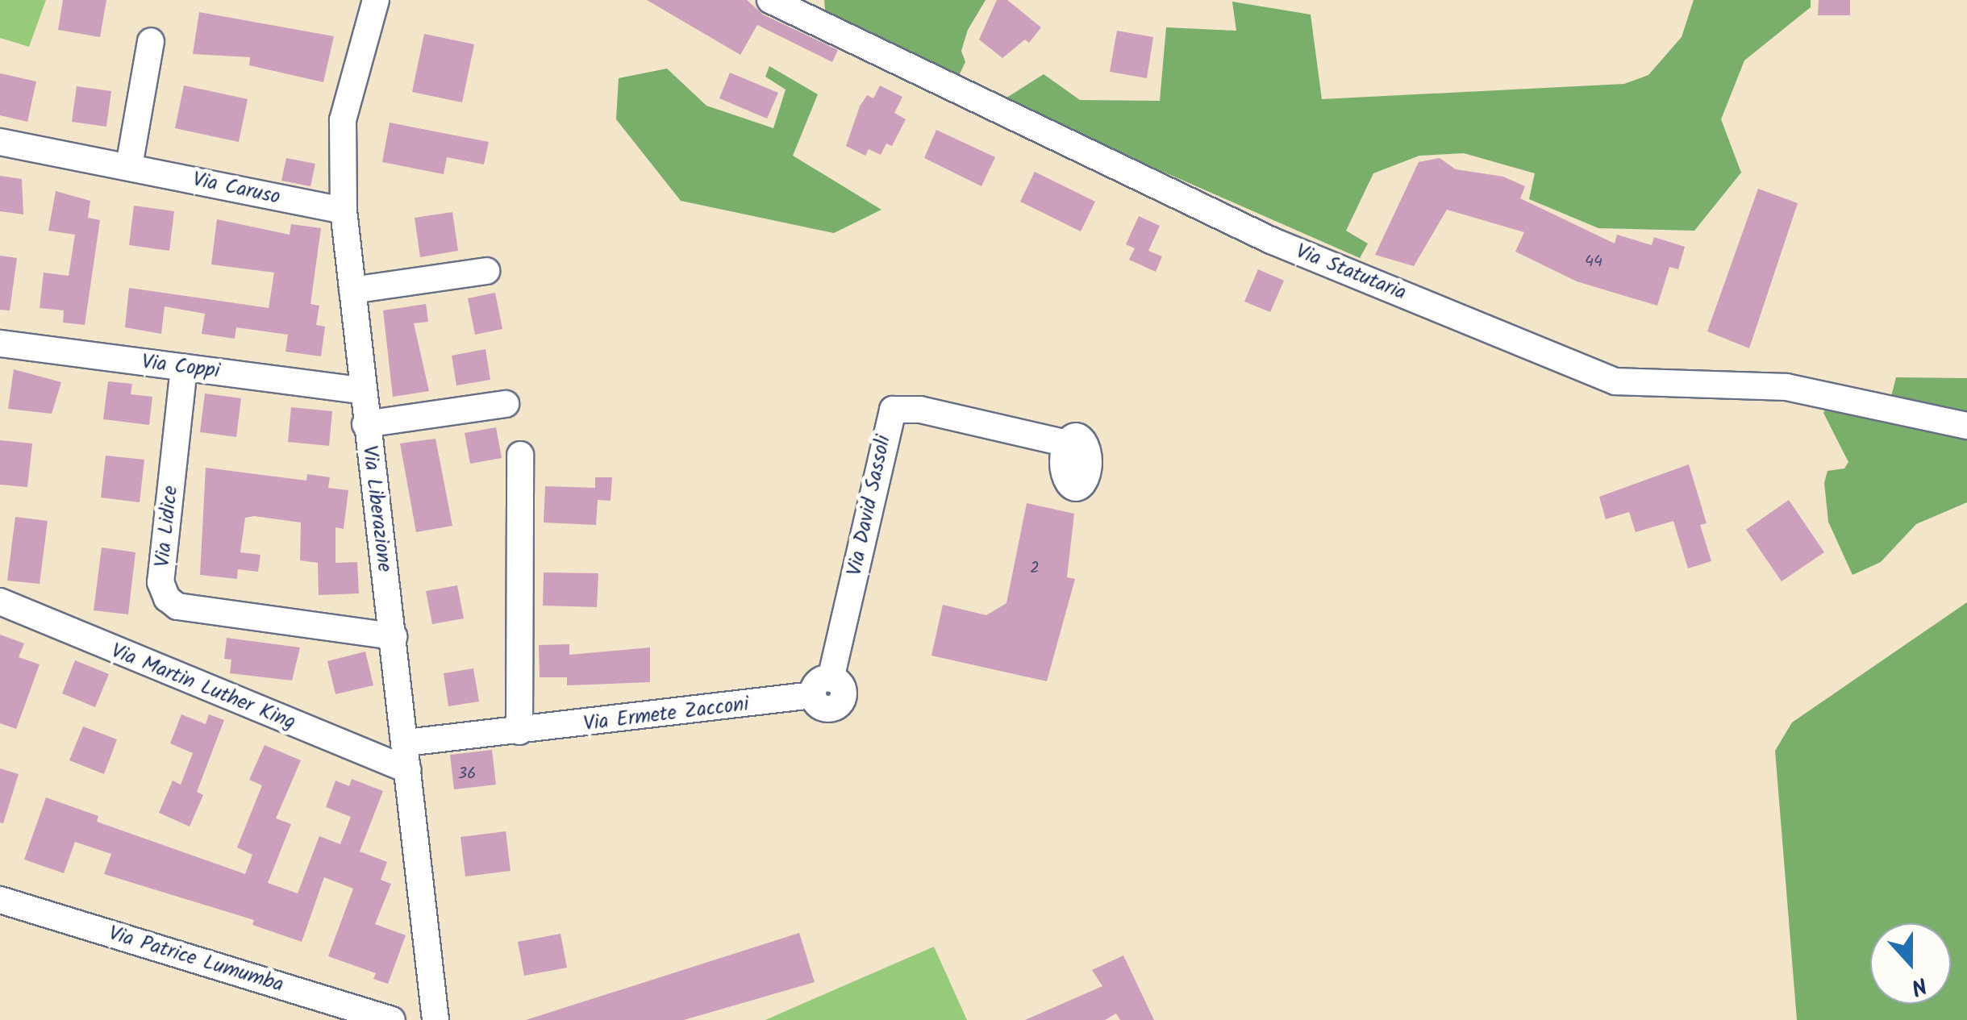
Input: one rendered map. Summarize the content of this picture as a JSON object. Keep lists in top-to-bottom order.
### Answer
{
  "streets": {
    "street": [
      "Via Caruso",
      "Via Statutaria",
      "Via Coppi",
      "Via David Sassoli",
      "Via Liberazione",
      "Via Lidice",
      "Via Martin Luther King",
      "Via Ermete Zacconi",
      "Via Patrice Lumumba"
    ]
  },
  "crossings": [
    ["Via Caruso", "Via Liberazione"],
    ["Via Coppi", "Via Liberazione"],
    ["Via Coppi", "Via Lidice"],
    ["Via David Sassoli", "Via Ermete Zacconi"],
    ["Via Liberazione", "Via Lidice"],
    ["Via Liberazione", "Via Martin Luther King"],
    ["Via Liberazione", "Via Ermete Zacconi"]
  ],
  "house_numbers": ["44", "2", "36"],
  "north": "bottom"
}
